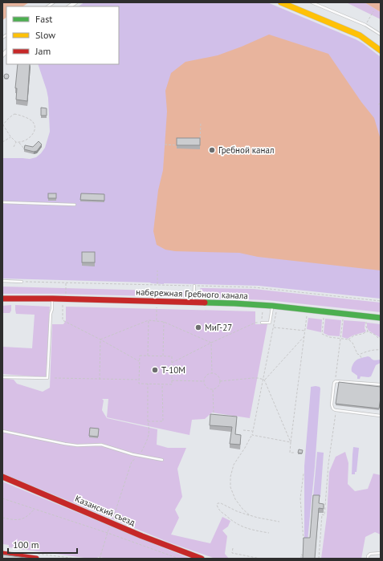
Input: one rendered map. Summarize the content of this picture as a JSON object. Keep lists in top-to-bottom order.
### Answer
{
  "streets": {
    "street": ["набережная Гребного канала", "Казанский съезд"]
  },
  "places": ["Гребной канал", "МиГ-27", "Т-10М"],
  "legend": ["Fast", "Slow", "Jam"],
  "scale_bar": "100 m"
}
